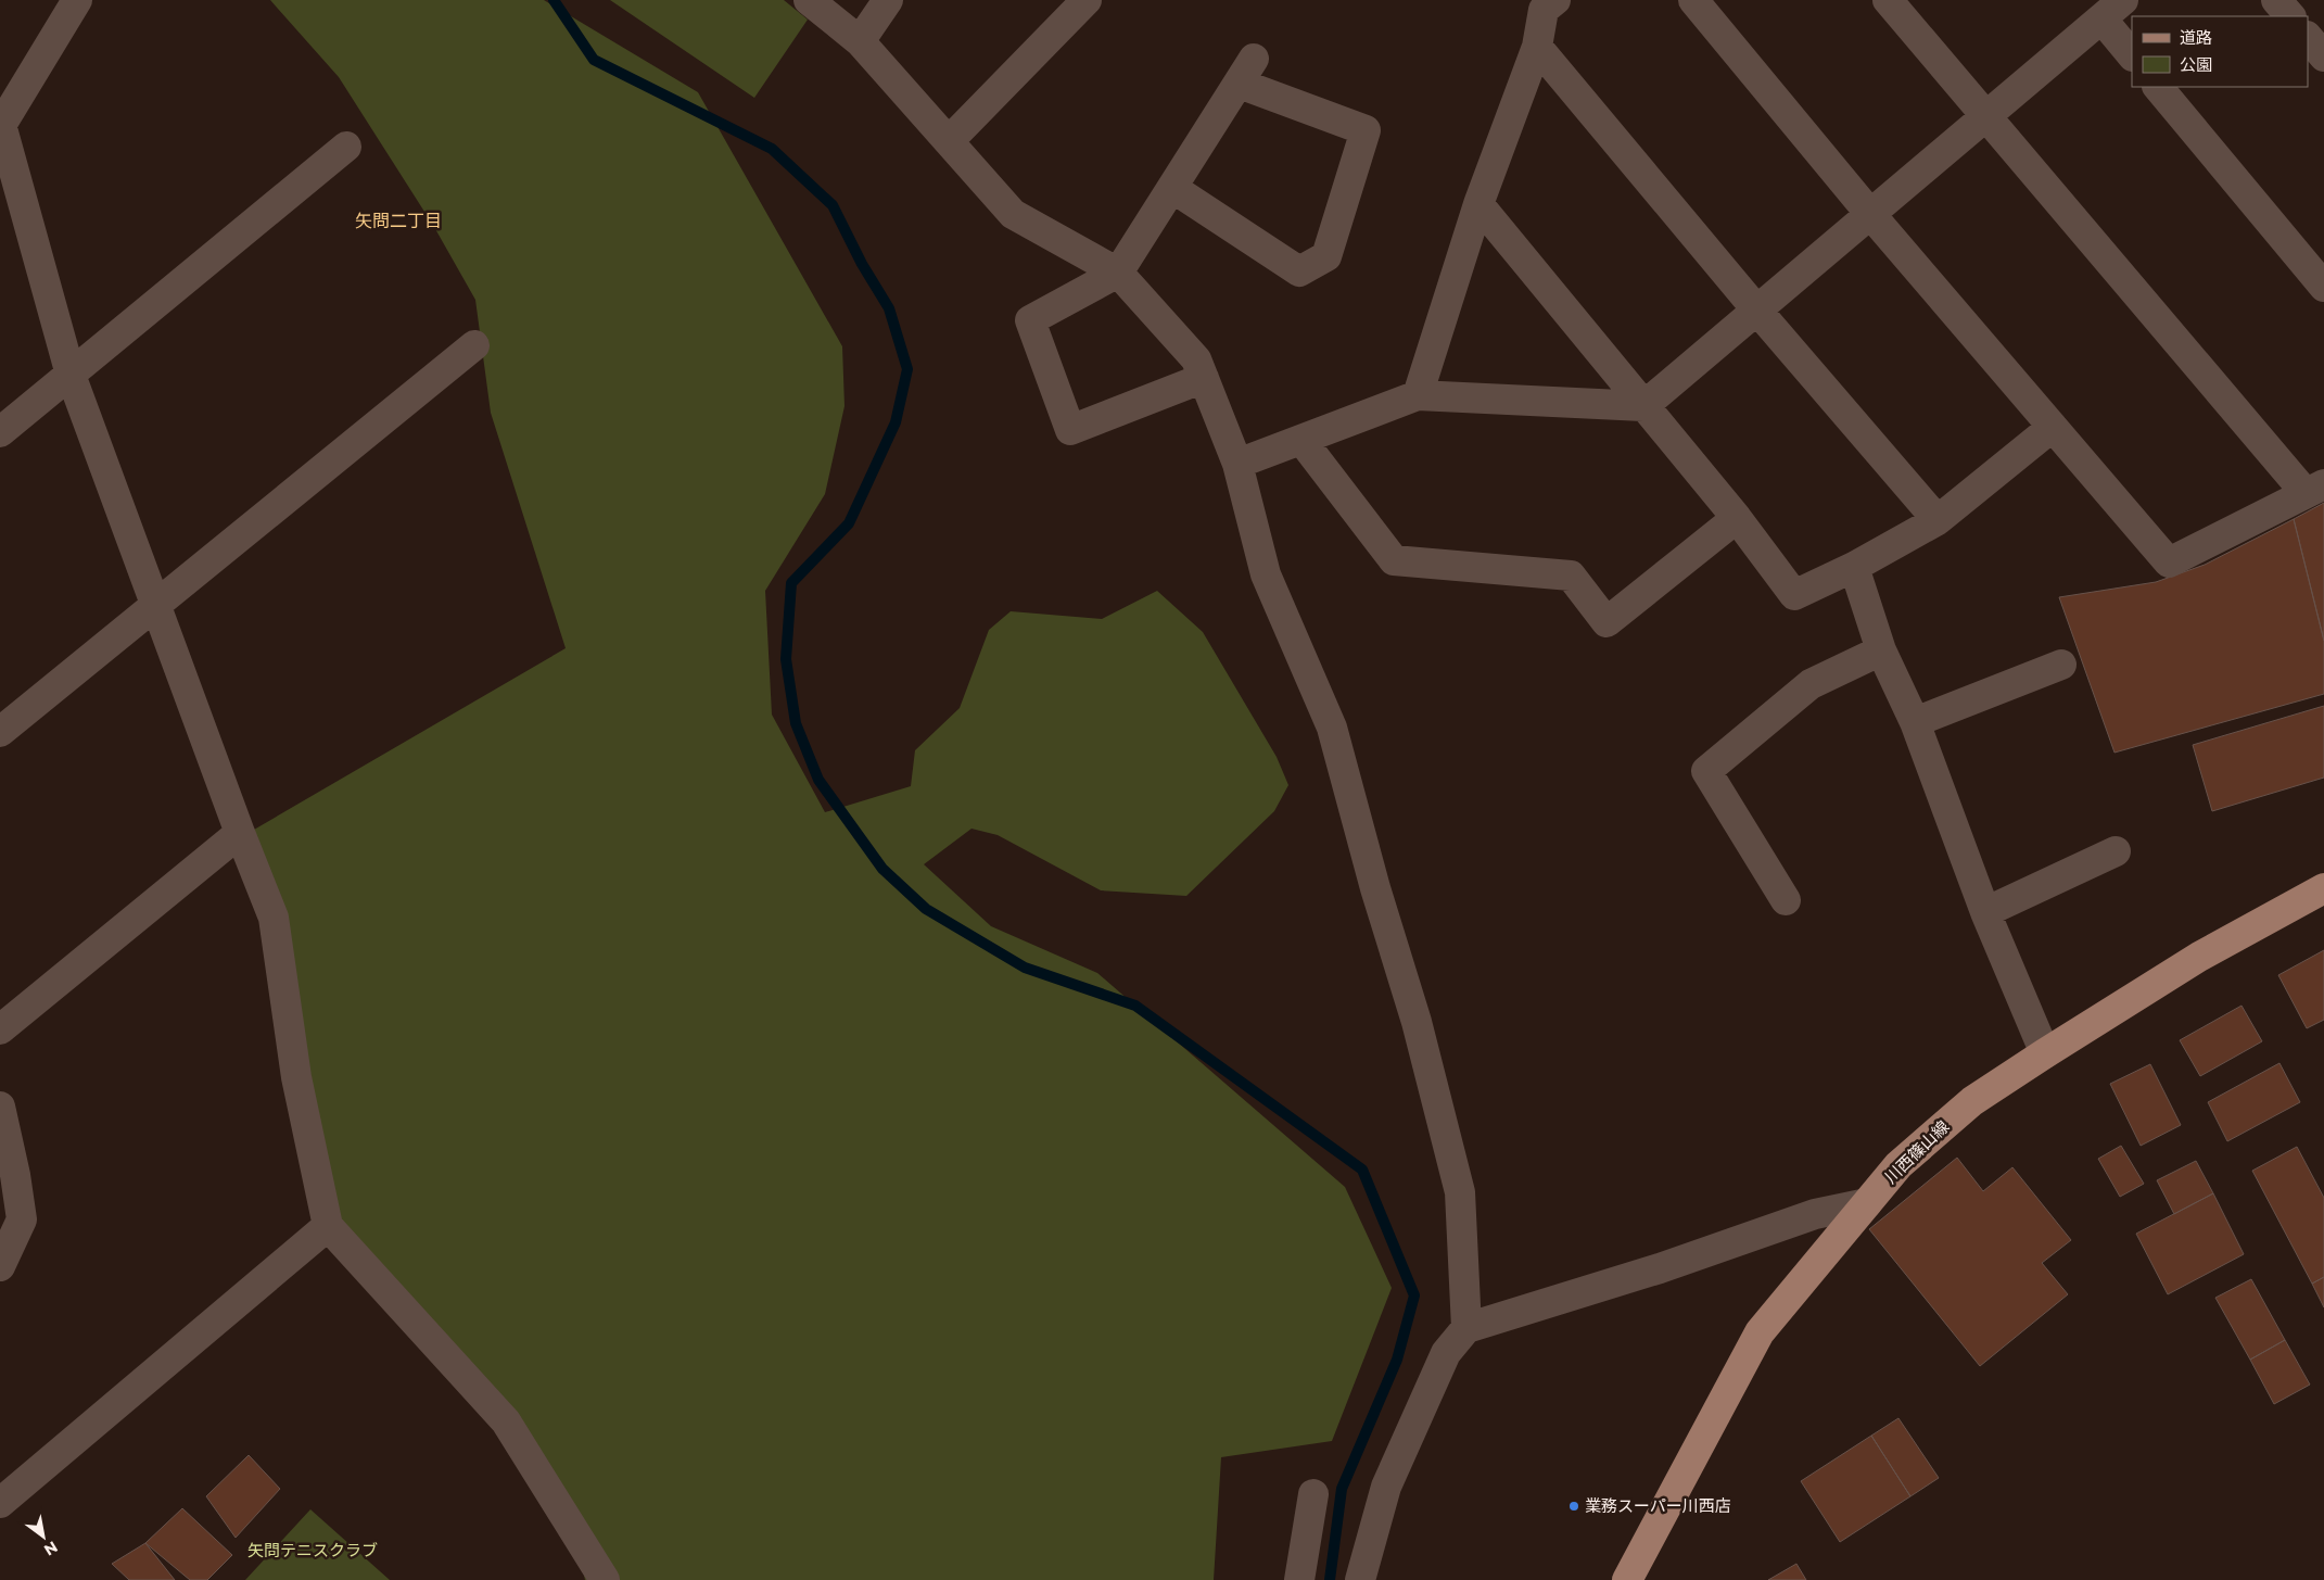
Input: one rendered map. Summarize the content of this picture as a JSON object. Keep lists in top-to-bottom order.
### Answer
{
  "streets": {
    "main road": ["川西篠山線"]
  },
  "districts": ["矢問二丁目"],
  "parks": ["矢問テニスクラブ"],
  "places": ["業務スーパー川西店"],
  "legend": ["道路", "公園"],
  "north": "bottom right"
}
